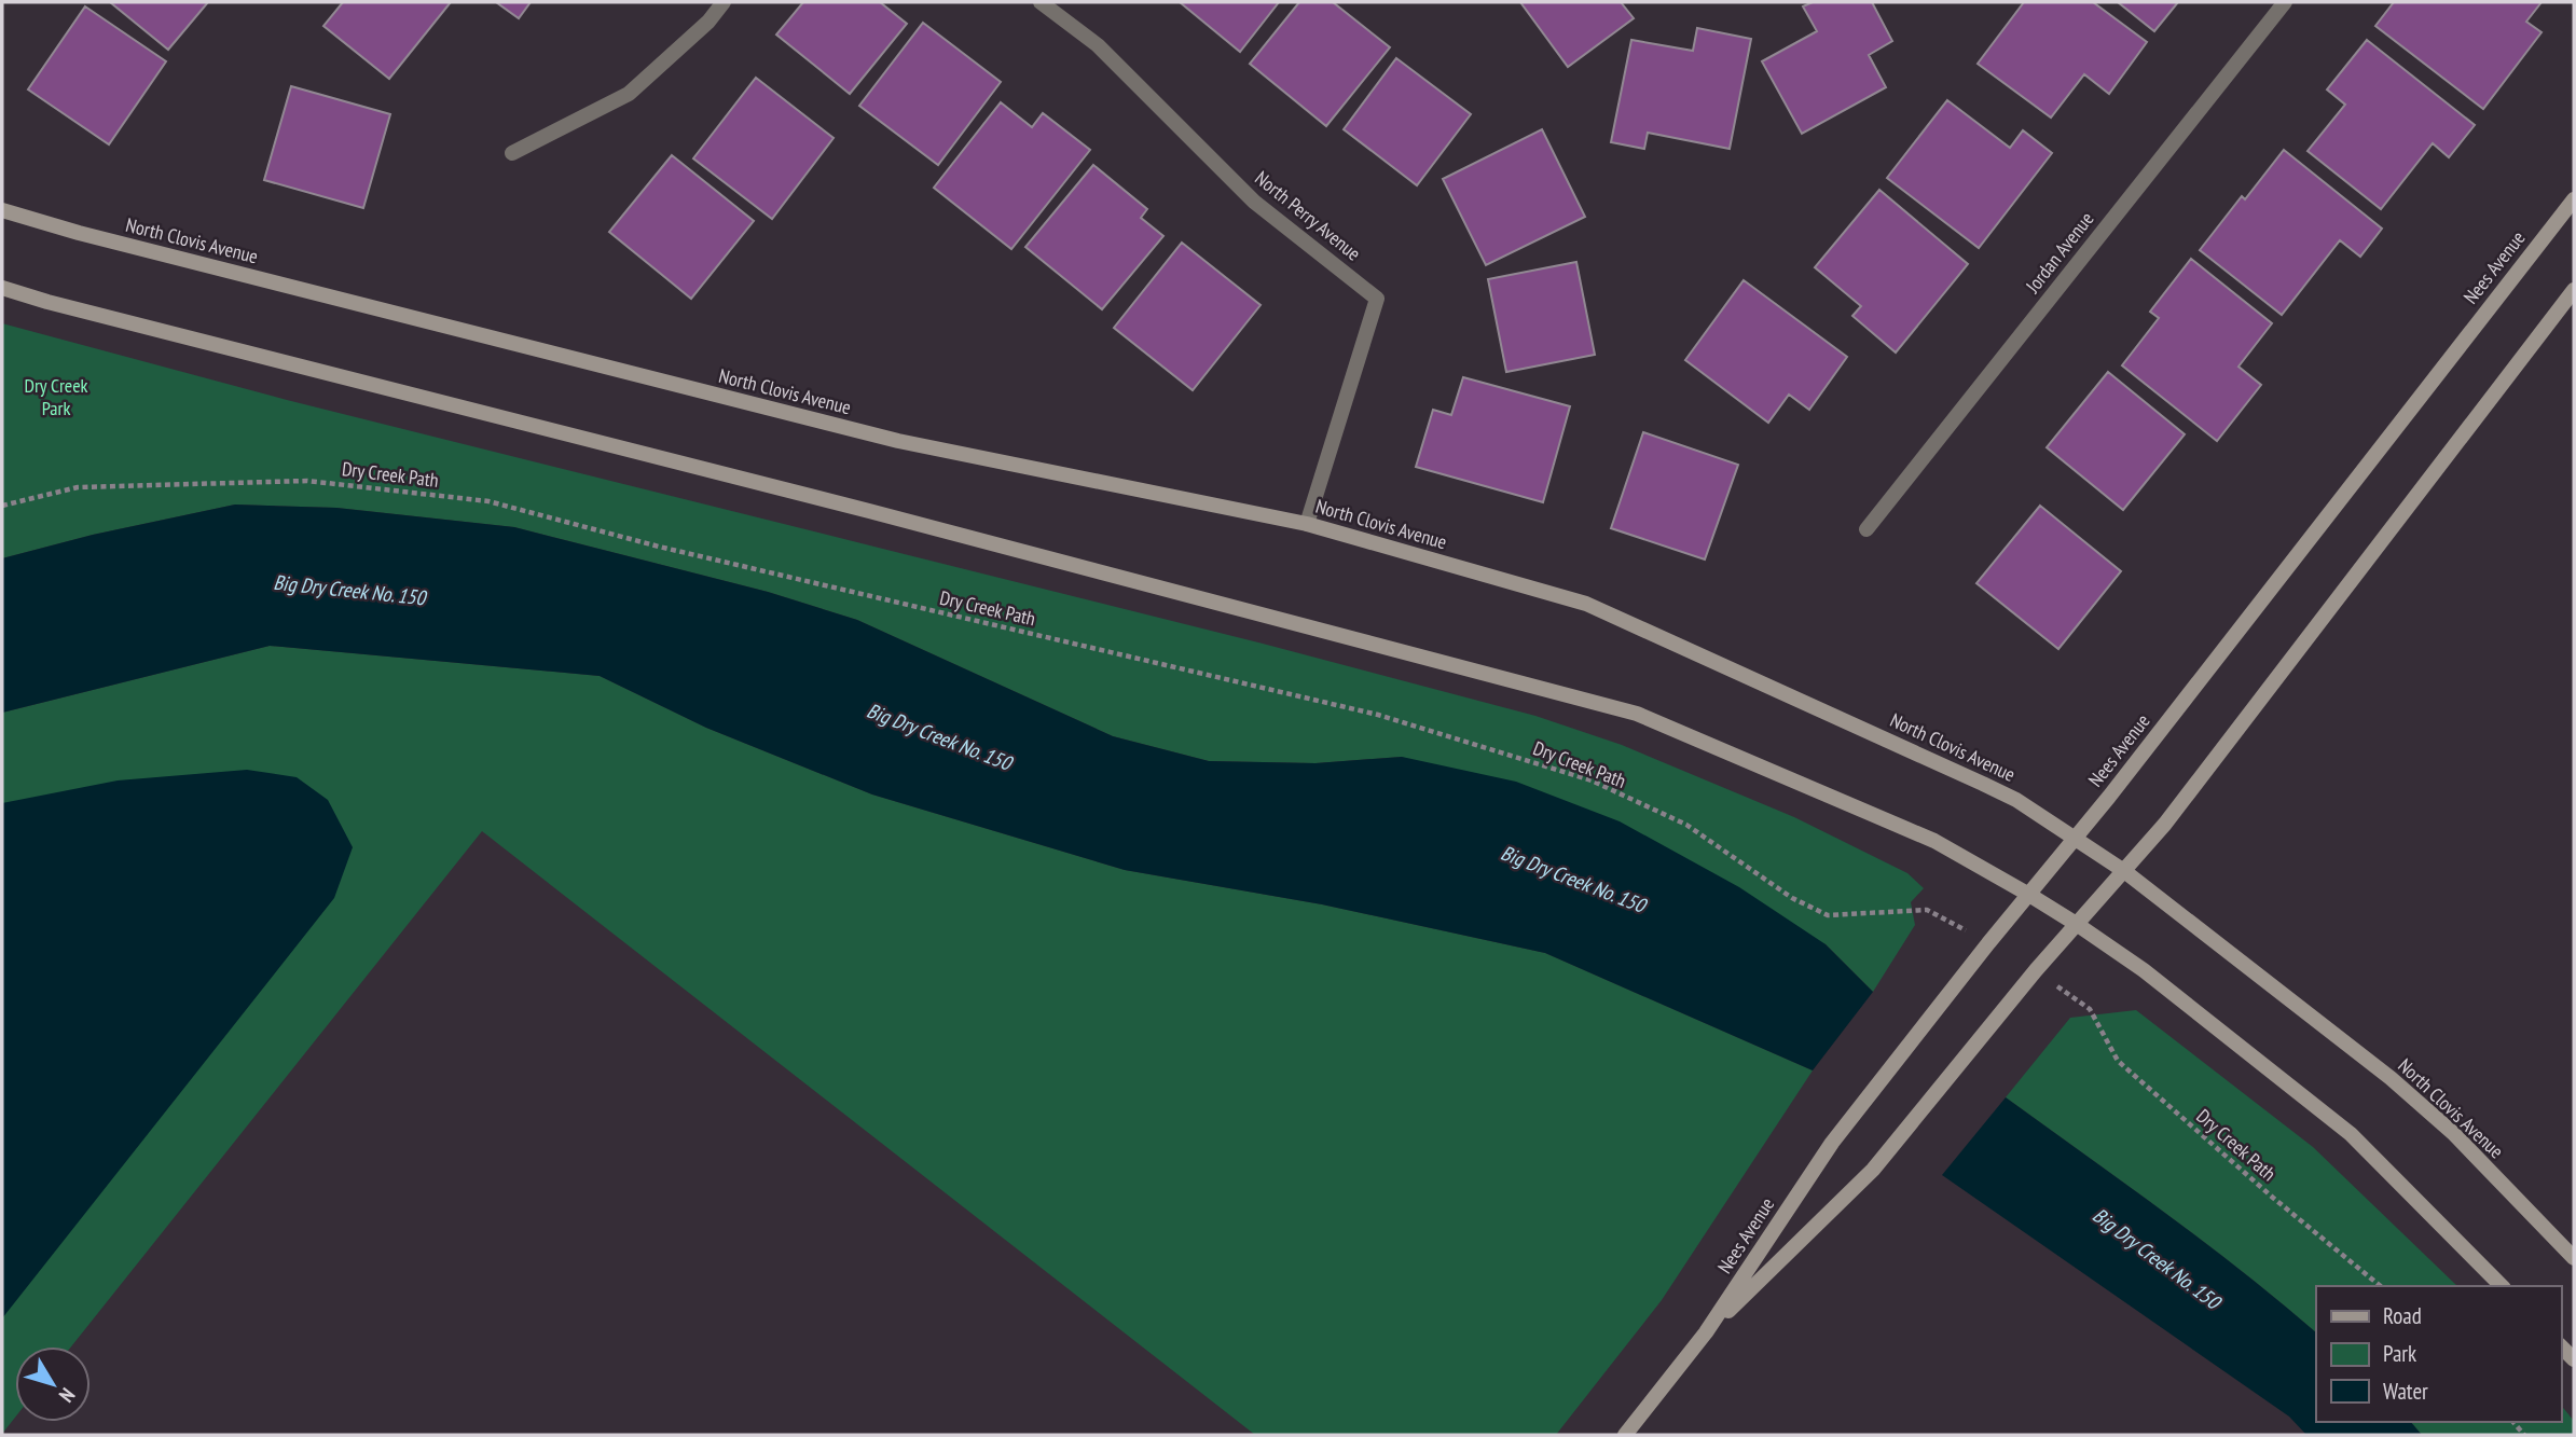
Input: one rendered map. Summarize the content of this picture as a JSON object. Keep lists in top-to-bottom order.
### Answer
{
  "streets": {
    "main road": ["North Clovis Avenue", "Nees Avenue"],
    "street": ["North Perry Avenue", "Jordan Avenue"],
    "path": ["Dry Creek Path"]
  },
  "crossings": [
    ["North Perry Avenue", "North Clovis Avenue"],
    ["North Clovis Avenue", "Nees Avenue"]
  ],
  "water": ["Big Dry Creek No. 150"],
  "parks": ["Dry Creek Park"],
  "legend": ["Road", "Park", "Water"],
  "north": "bottom right"
}
